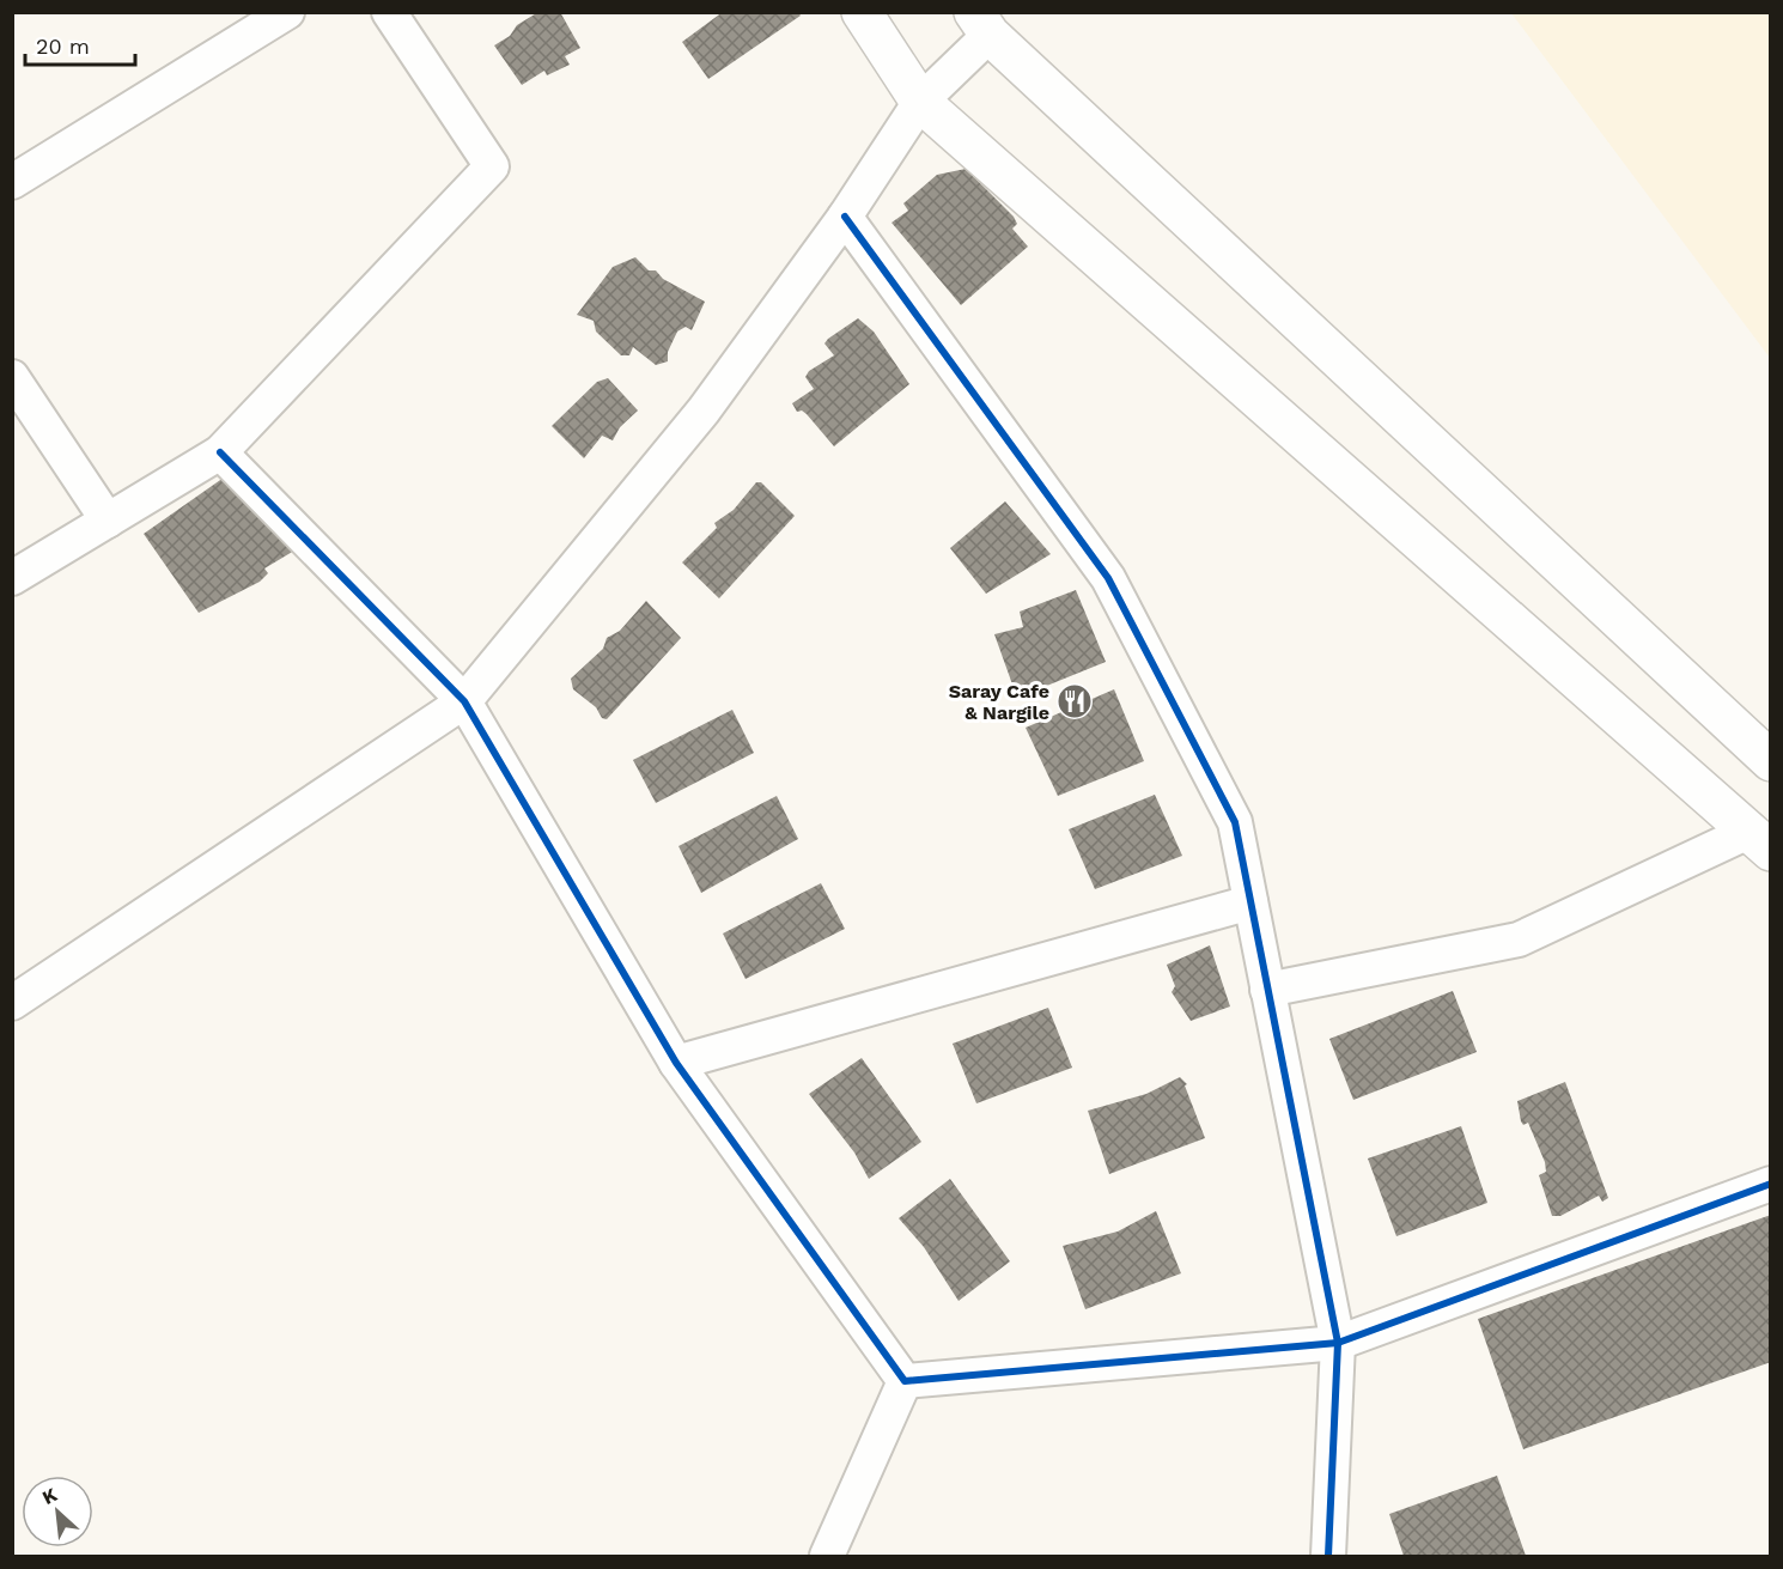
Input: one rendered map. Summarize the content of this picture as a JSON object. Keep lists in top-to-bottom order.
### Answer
{
  "places": {
    "restaurant": ["Saray Cafe & Nargile"]
  },
  "scale_bar": "20 m",
  "north": "top left"
}
